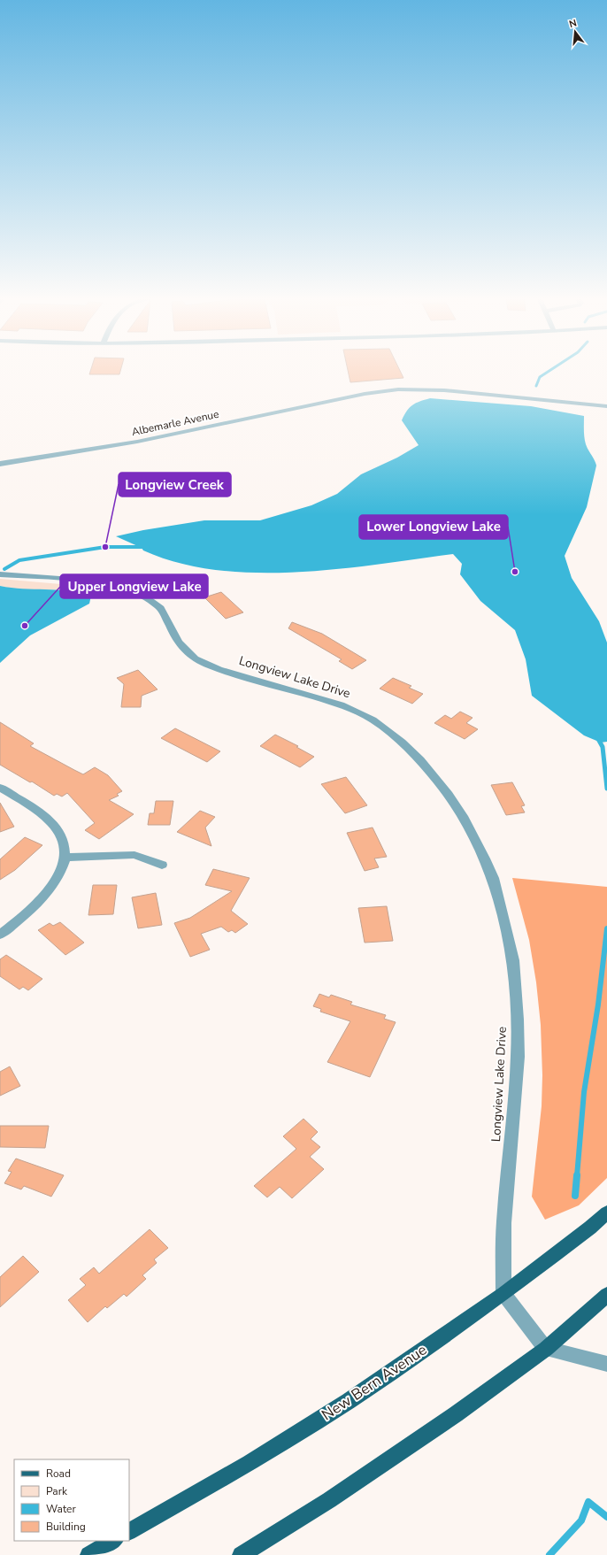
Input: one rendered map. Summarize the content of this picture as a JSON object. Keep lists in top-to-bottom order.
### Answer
{
  "streets": {
    "main road": ["New Bern Avenue"],
    "street": ["Albemarle Avenue", "Longview Lake Drive"]
  },
  "crossings": [
    ["Longview Lake Drive", "New Bern Avenue"]
  ],
  "places": ["Longview Creek", "Lower Longview Lake", "Upper Longview Lake"],
  "legend": [
    "Road",
    "Park",
    "Water",
    "Building"
  ],
  "north": "top"
}
